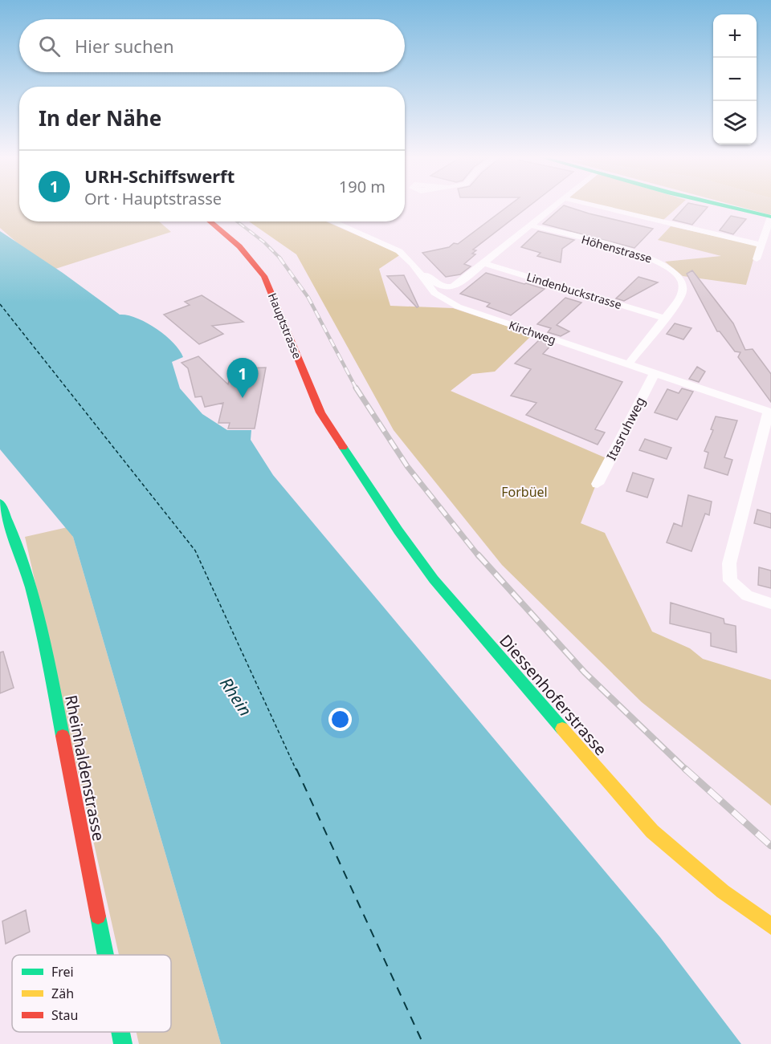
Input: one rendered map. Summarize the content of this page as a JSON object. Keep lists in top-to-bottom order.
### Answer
{
  "streets": {
    "main road": ["Hauptstrasse", "Diessenhoferstrasse", "Rheinhaldenstrasse"],
    "street": [
      "Höhenstrasse",
      "Lindenbuckstrasse",
      "Kirchweg",
      "Itasruhweg"
    ]
  },
  "crossings": [
    ["Höhenstrasse", "Lindenbuckstrasse"],
    ["Höhenstrasse", "Kirchweg"],
    ["Hauptstrasse", "Diessenhoferstrasse"],
    ["Kirchweg", "Itasruhweg"]
  ],
  "water": ["Rhein"],
  "parks": ["Forbüel"],
  "legend": ["Frei", "Zäh", "Stau"],
  "page": {
    "map_buttons": ["+", "−"],
    "search": "Hier suchen",
    "heading": "In der Nähe",
    "list": [
      {
        "mark": "1",
        "name": "URH-Schiffswerft",
        "note": "Ort · Hauptstrasse",
        "value": "190 m"
      }
    ],
    "pins": "1"
  }
}
